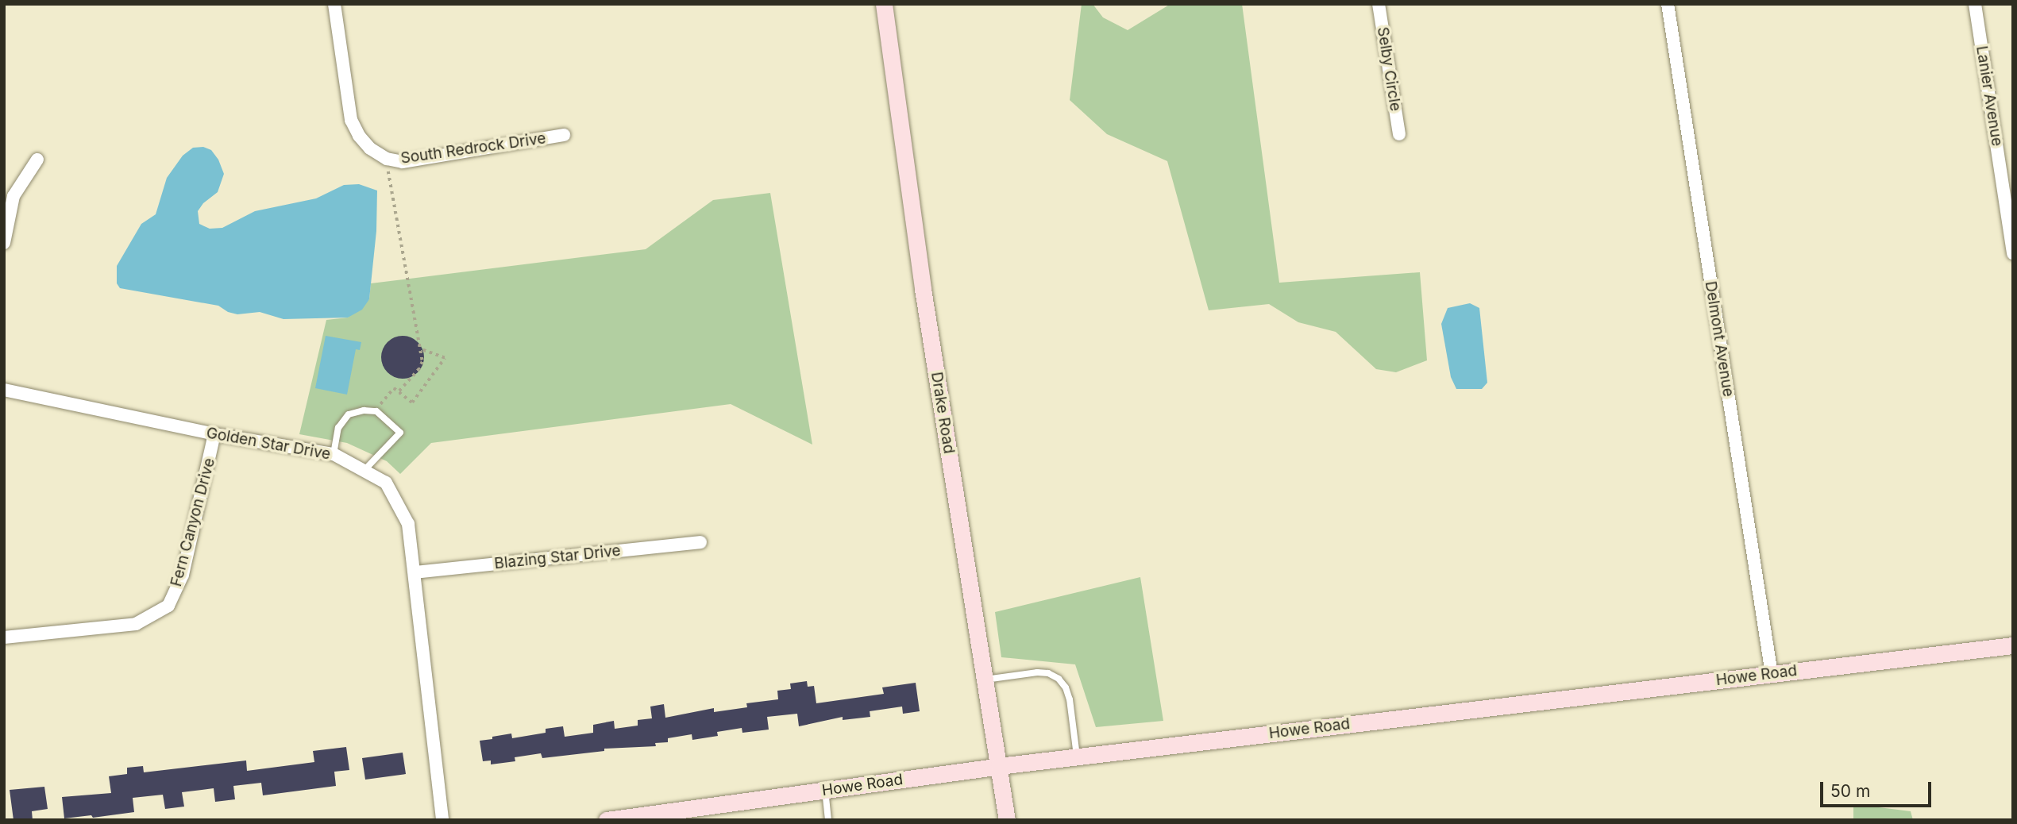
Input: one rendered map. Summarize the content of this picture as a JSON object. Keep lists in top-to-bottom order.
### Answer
{
  "streets": {
    "street": [
      "Selby Circle",
      "Lanier Avenue",
      "South Redrock Drive",
      "Delmont Avenue",
      "Drake Road",
      "Golden Star Drive",
      "Fern Canyon Drive",
      "Blazing Star Drive",
      "Howe Road"
    ]
  },
  "crossings": [
    ["Delmont Avenue", "Howe Road"],
    ["Drake Road", "Howe Road"],
    ["Golden Star Drive", "Fern Canyon Drive"],
    ["Golden Star Drive", "Blazing Star Drive"]
  ],
  "scale_bar": "50 m"
}
